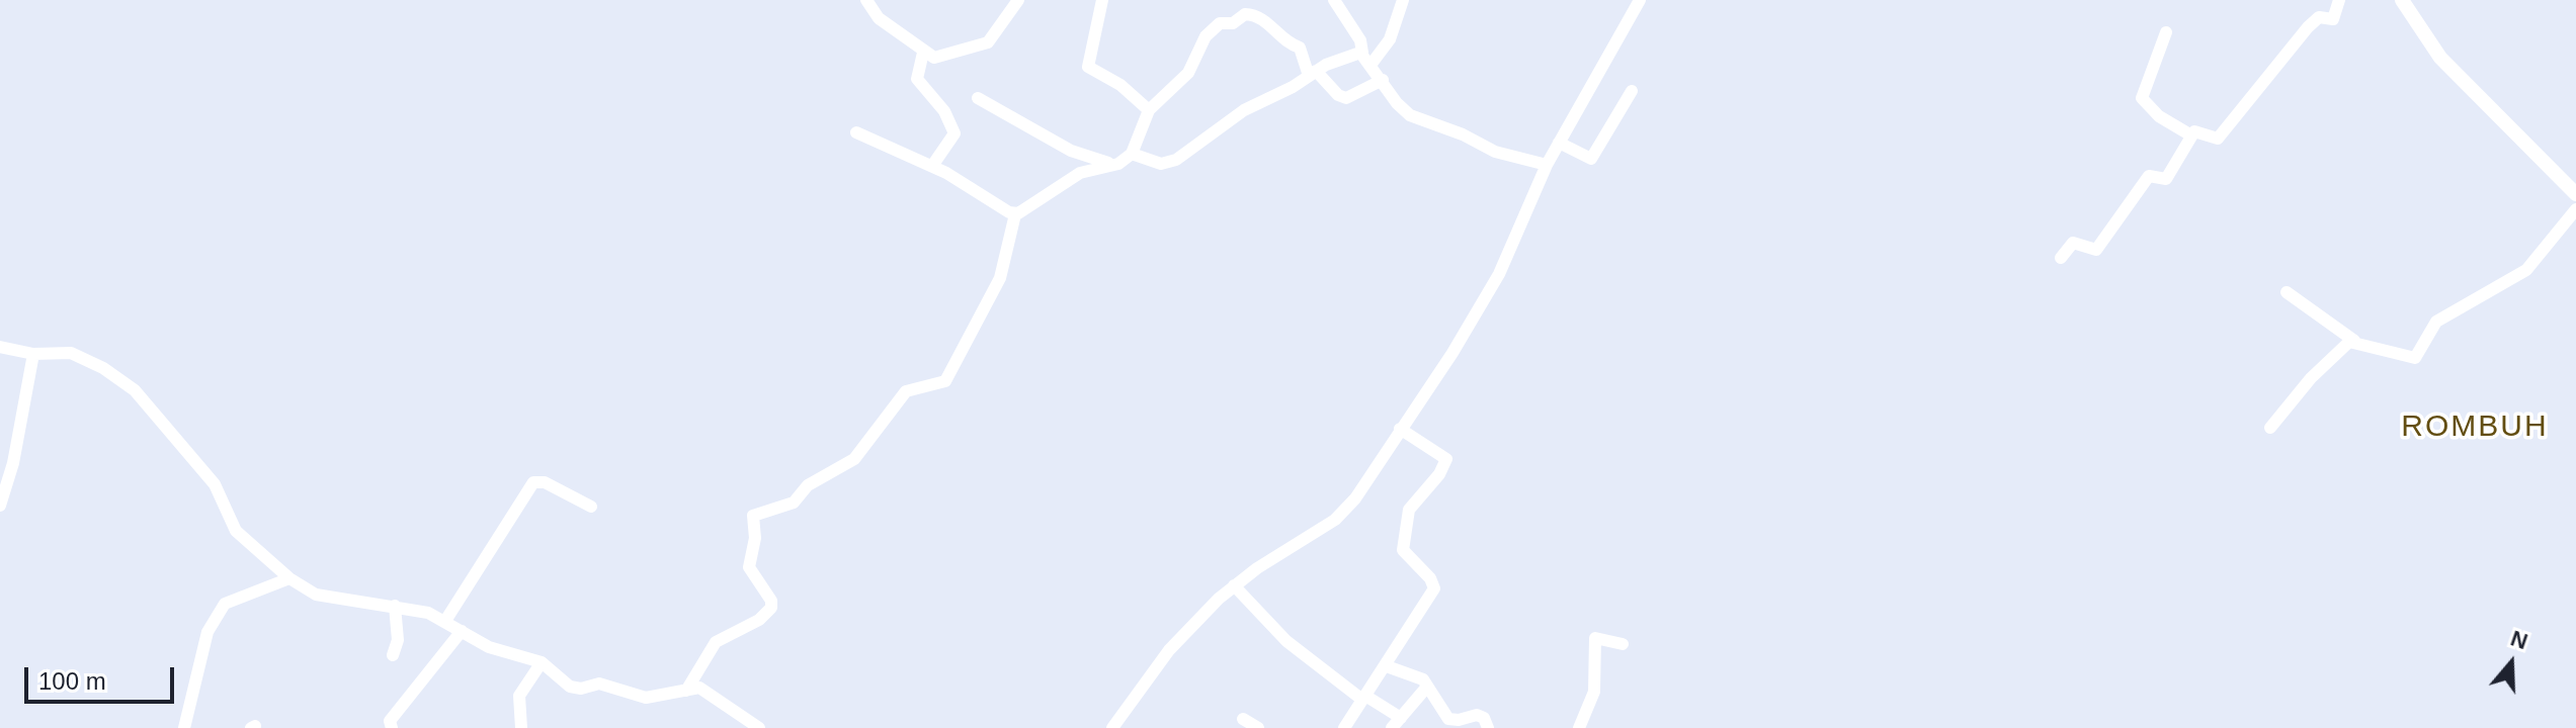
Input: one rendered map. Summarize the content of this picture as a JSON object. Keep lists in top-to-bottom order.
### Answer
{
  "districts": ["ROMBUH"],
  "scale_bar": "100 m",
  "north": "top"
}
